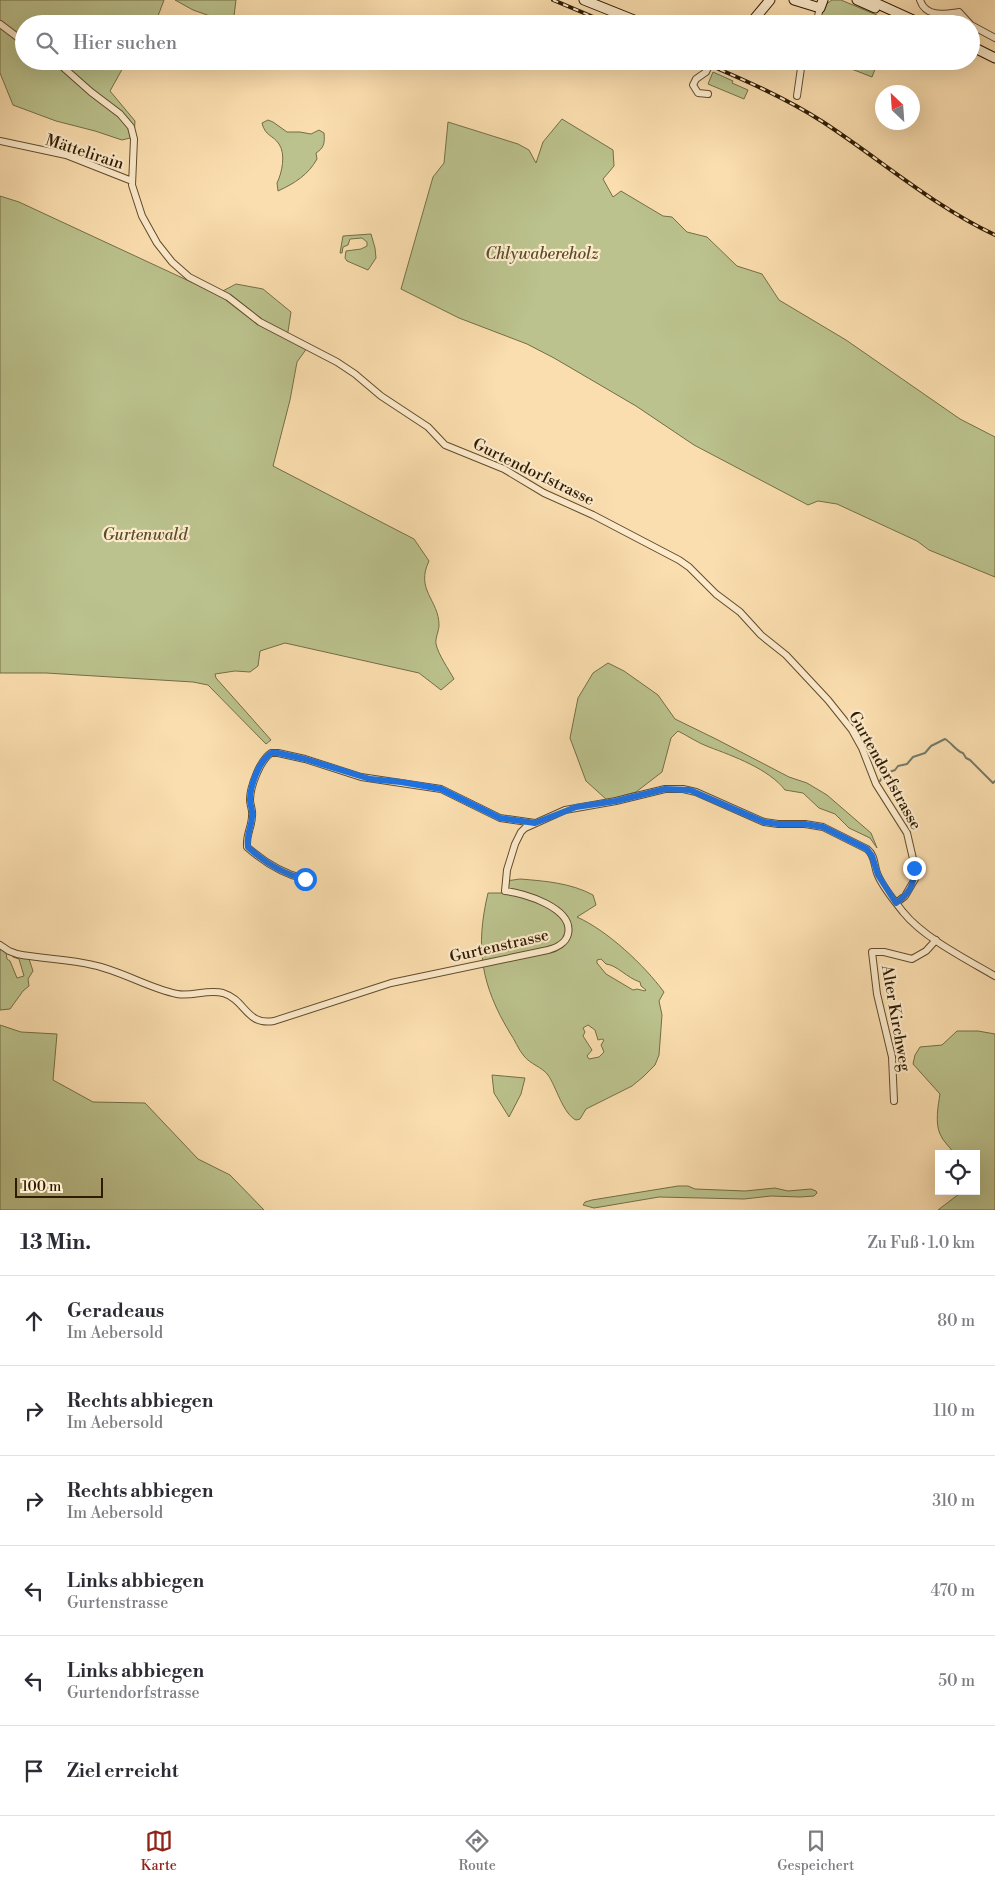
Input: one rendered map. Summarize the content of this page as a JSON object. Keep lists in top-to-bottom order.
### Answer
{
  "streets": {
    "street": [
      "Mättelirain",
      "Gurtendorfstrasse",
      "Gurtenstrasse",
      "Alter Kirchweg"
    ]
  },
  "crossings": [
    ["Mättelirain", "Gurtendorfstrasse"],
    ["Gurtendorfstrasse", "Gurtenstrasse"],
    ["Gurtenstrasse", "Alter Kirchweg"]
  ],
  "parks": ["Chlywabereholz", "Gurtenwald"],
  "scale_bar": "100 m",
  "north": "top left",
  "page": {
    "search": "Hier suchen",
    "scale": "100 m",
    "heading": ["13 Min.", "Zu Fuß · 1.0 km"],
    "list": [
      ["Geradeaus", "Im Aebersold", "80 m"],
      ["Rechts abbiegen", "Im Aebersold", "110 m"],
      ["Rechts abbiegen", "Im Aebersold", "310 m"],
      ["Links abbiegen", "Gurtenstrasse", "470 m"],
      ["Links abbiegen", "Gurtendorfstrasse", "50 m"],
      "Ziel erreicht"
    ],
    "nav": ["Karte", "Route", "Gespeichert"]
  }
}
